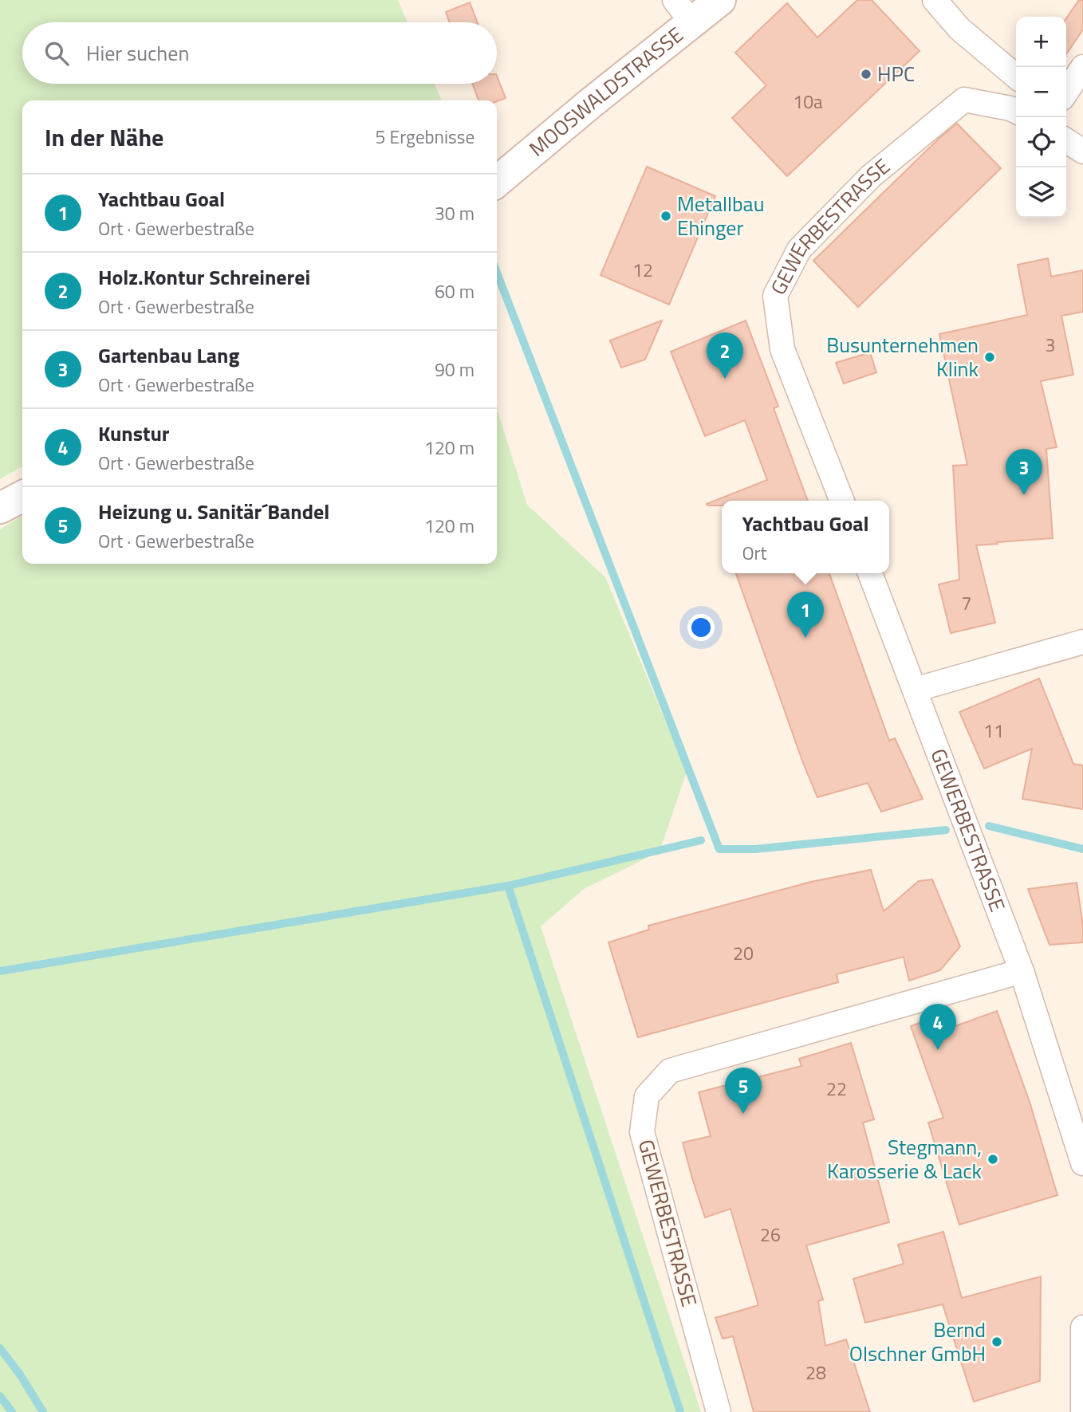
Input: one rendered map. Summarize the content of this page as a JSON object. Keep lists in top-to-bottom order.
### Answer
{
  "streets": {
    "main road": ["MOOSWALDSTRASSE"],
    "street": ["GEWERBESTRASSE"]
  },
  "places": [
    "HPC",
    "Metallbau Ehinger",
    "Busunternehmen Klink",
    "Stegmann, Karosserie & Lack",
    "Bernd Olschner GmbH"
  ],
  "house_numbers": [
    "10a",
    "12",
    "3",
    "7",
    "11",
    "20",
    "22",
    "26",
    "28"
  ],
  "page": {
    "map_buttons": ["+", "−"],
    "search": "Hier suchen",
    "heading": ["In der Nähe", "5 Ergebnisse"],
    "list": [
      {
        "mark": "1",
        "name": "Yachtbau Goal",
        "note": "Ort · Gewerbestraße",
        "value": "30 m"
      },
      {
        "mark": "2",
        "name": "Holz.Kontur Schreinerei",
        "note": "Ort · Gewerbestraße",
        "value": "60 m"
      },
      {
        "mark": "3",
        "name": "Gartenbau Lang",
        "note": "Ort · Gewerbestraße",
        "value": "90 m"
      },
      {
        "mark": "4",
        "name": "Kunstur",
        "note": "Ort · Gewerbestraße",
        "value": "120 m"
      },
      {
        "mark": "5",
        "name": "Heizung u. Sanitär´Bandel",
        "note": "Ort · Gewerbestraße",
        "value": "120 m"
      }
    ],
    "pins": [
      "2",
      "3",
      "1",
      "4",
      "5"
    ],
    "popup": ["Yachtbau Goal", "Ort"]
  }
}
